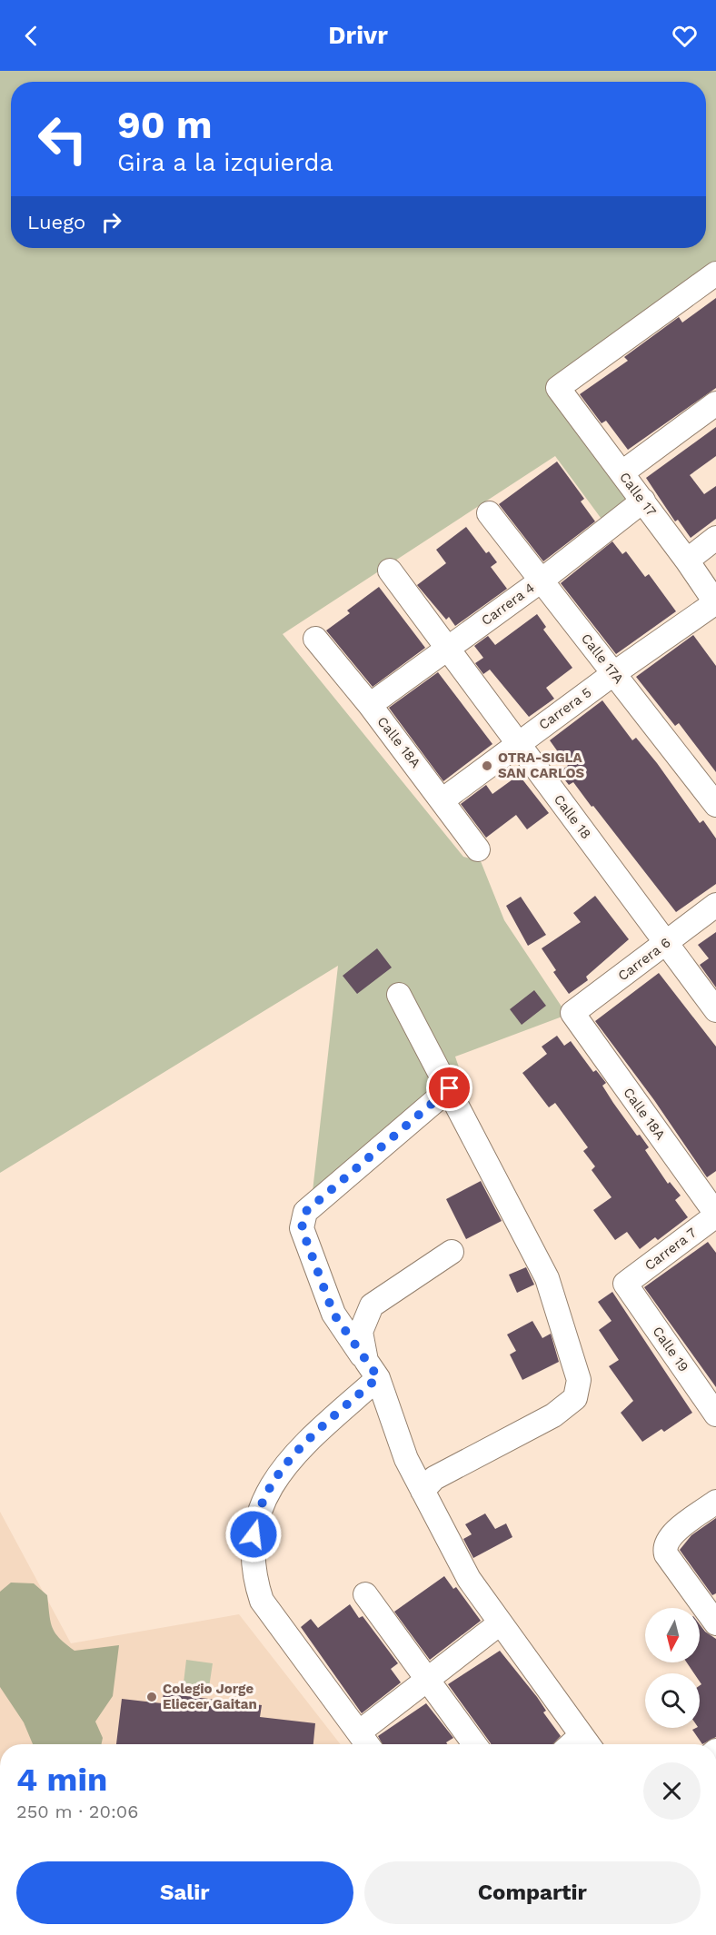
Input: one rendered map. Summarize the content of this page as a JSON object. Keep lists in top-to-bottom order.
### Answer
{
  "streets": {
    "street": [
      "Calle 17",
      "Carrera 4",
      "Calle 17A",
      "Carrera 5",
      "Calle 18A",
      "Calle 18",
      "Carrera 6",
      "Carrera 7",
      "Calle 19"
    ]
  },
  "crossings": [
    ["Calle 17", "Carrera 4"],
    ["Calle 17", "Carrera 5"],
    ["Carrera 4", "Calle 17A"],
    ["Carrera 4", "Calle 18A"],
    ["Carrera 4", "Calle 18"],
    ["Calle 17A", "Carrera 5"],
    ["Carrera 5", "Calle 18A"],
    ["Carrera 5", "Calle 18"],
    ["Calle 18A", "Carrera 6"],
    ["Calle 18A", "Carrera 7"],
    ["Calle 18", "Carrera 6"],
    ["Carrera 7", "Calle 19"]
  ],
  "places": ["OTRA-SIGLA SAN CARLOS", "Colegio Jorge Eliecer Gaitan"],
  "north": "bottom",
  "page": {
    "header": "Drivr",
    "turn": ["90 m", "Gira a la izquierda"],
    "then": "Luego",
    "heading": ["4 min", "250 m · 20:06"],
    "buttons": ["Salir", "Compartir"]
  }
}
